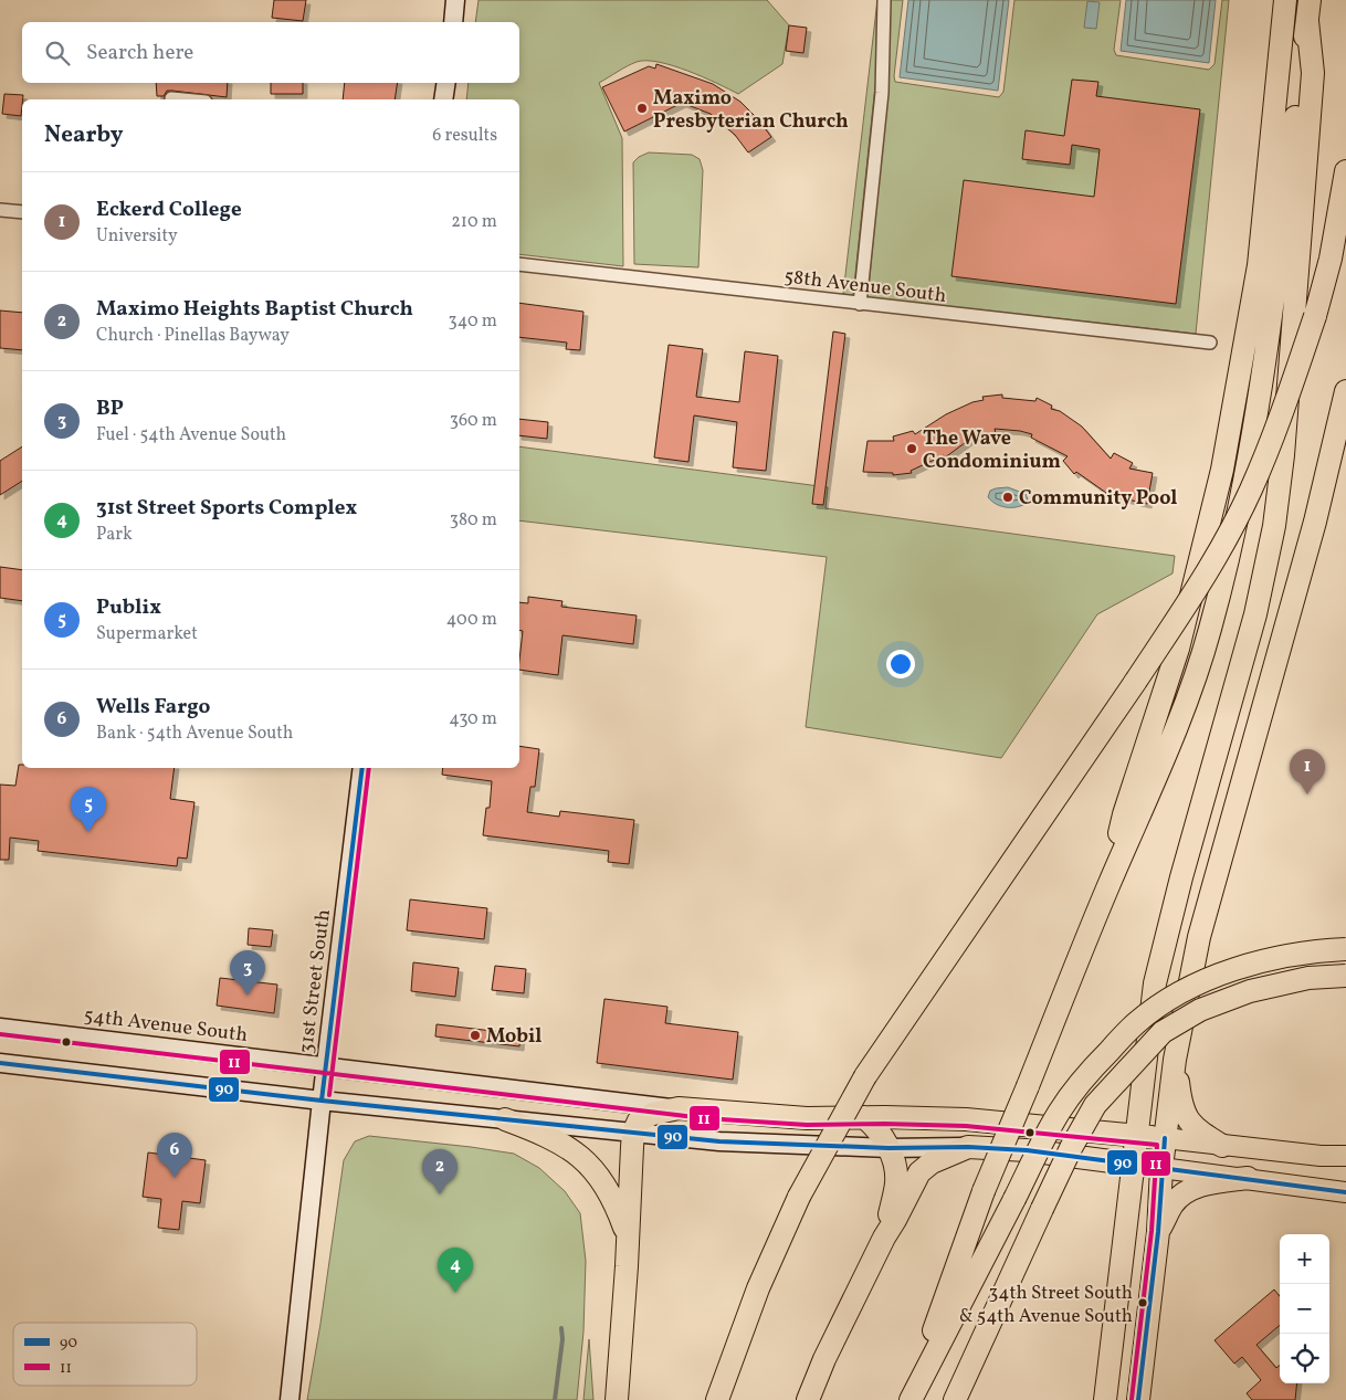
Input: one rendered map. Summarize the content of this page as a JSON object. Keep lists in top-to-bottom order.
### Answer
{
  "streets": {
    "main road": ["31st Street South", "54th Avenue South"],
    "street": ["58th Avenue South"]
  },
  "crossings": [
    ["31st Street South", "54th Avenue South"]
  ],
  "places": [
    "Maximo Presbyterian Church",
    "The Wave Condominium",
    "Community Pool",
    "Mobil",
    "34th Street South & 54th Avenue South"
  ],
  "lines": ["transit line 90", "transit line 11"],
  "legend": ["90", "11"],
  "page": {
    "search": "Search here",
    "heading": ["Nearby", "6 results"],
    "list": [
      {
        "mark": "1",
        "name": "Eckerd College",
        "note": "University",
        "value": "210 m"
      },
      {
        "mark": "2",
        "name": "Maximo Heights Baptist Church",
        "note": "Church · Pinellas Bayway",
        "value": "340 m"
      },
      {
        "mark": "3",
        "name": "BP",
        "note": "Fuel · 54th Avenue South",
        "value": "360 m"
      },
      {
        "mark": "4",
        "name": "31st Street Sports Complex",
        "note": "Park",
        "value": "380 m"
      },
      {
        "mark": "5",
        "name": "Publix",
        "note": "Supermarket",
        "value": "400 m"
      },
      {
        "mark": "6",
        "name": "Wells Fargo",
        "note": "Bank · 54th Avenue South",
        "value": "430 m"
      }
    ],
    "pins": [
      "1",
      "5",
      "3",
      "6",
      "2",
      "4"
    ],
    "map_buttons": ["+", "−"]
  }
}
